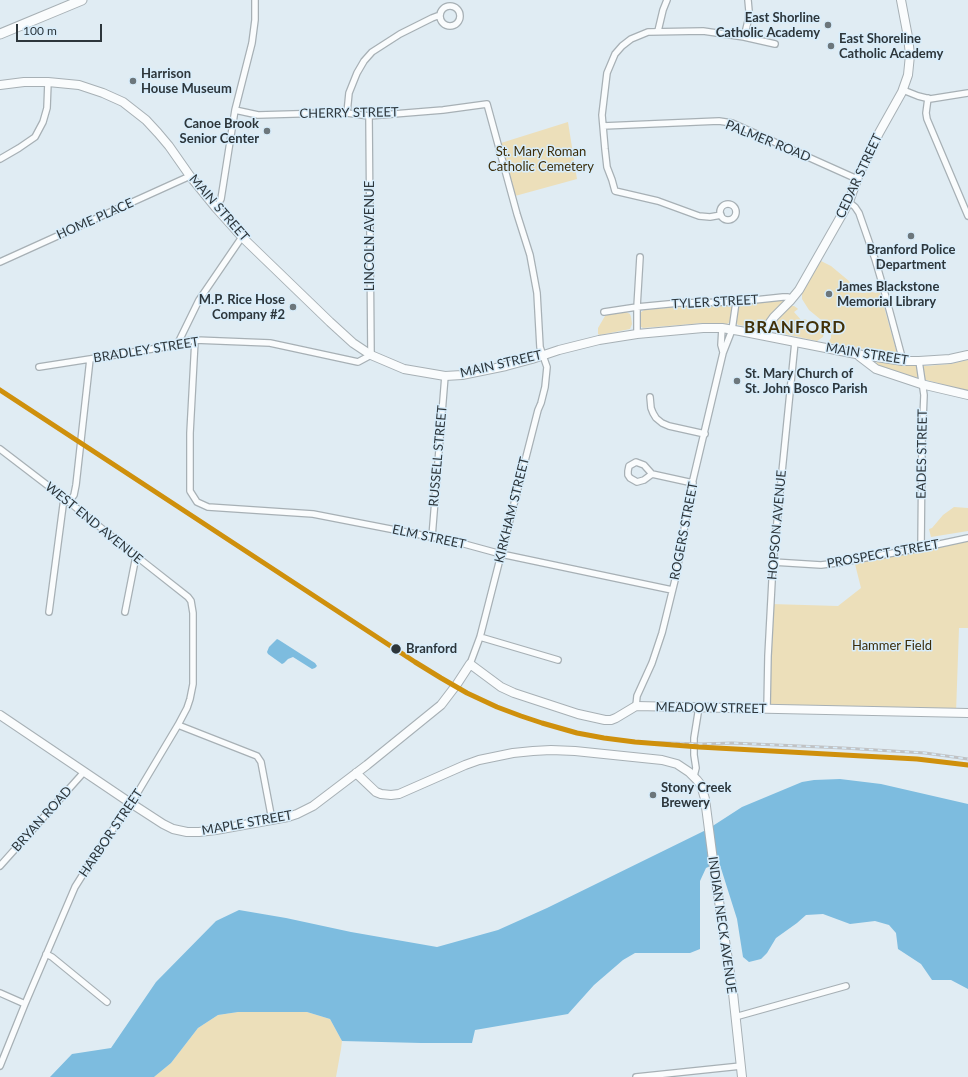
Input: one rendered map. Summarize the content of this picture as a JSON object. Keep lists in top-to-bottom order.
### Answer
{
  "streets": {
    "street": [
      "CHERRY STREET",
      "PALMER ROAD",
      "CEDAR STREET",
      "MAIN STREET",
      "HOME PLACE",
      "LINCOLN AVENUE",
      "TYLER STREET",
      "BRADLEY STREET",
      "EADES STREET",
      "RUSSELL STREET",
      "KIRKHAM STREET",
      "WEST END AVENUE",
      "HOPSON AVENUE",
      "ROGERS STREET",
      "ELM STREET",
      "PROSPECT STREET",
      "MEADOW STREET",
      "BRYAN ROAD",
      "MAPLE STREET",
      "HARBOR STREET",
      "INDIAN NECK AVENUE"
    ]
  },
  "crossings": [
    ["CHERRY STREET", "LINCOLN AVENUE"],
    ["CHERRY STREET", "KIRKHAM STREET"],
    ["PALMER ROAD", "CEDAR STREET"],
    ["CEDAR STREET", "MAIN STREET"],
    ["CEDAR STREET", "TYLER STREET"],
    ["MAIN STREET", "HOME PLACE"],
    ["MAIN STREET", "LINCOLN AVENUE"],
    ["MAIN STREET", "BRADLEY STREET"],
    ["MAIN STREET", "EADES STREET"],
    ["MAIN STREET", "RUSSELL STREET"],
    ["MAIN STREET", "KIRKHAM STREET"],
    ["MAIN STREET", "HOPSON AVENUE"],
    ["MAIN STREET", "ROGERS STREET"],
    ["LINCOLN AVENUE", "BRADLEY STREET"],
    ["TYLER STREET", "ROGERS STREET"],
    ["BRADLEY STREET", "ELM STREET"],
    ["EADES STREET", "PROSPECT STREET"],
    ["RUSSELL STREET", "ELM STREET"],
    ["KIRKHAM STREET", "ELM STREET"],
    ["KIRKHAM STREET", "MAPLE STREET"],
    ["WEST END AVENUE", "HARBOR STREET"],
    ["HOPSON AVENUE", "PROSPECT STREET"],
    ["HOPSON AVENUE", "MEADOW STREET"],
    ["ROGERS STREET", "ELM STREET"],
    ["ROGERS STREET", "MEADOW STREET"],
    ["MEADOW STREET", "INDIAN NECK AVENUE"],
    ["BRYAN ROAD", "MAPLE STREET"],
    ["MAPLE STREET", "HARBOR STREET"],
    ["MAPLE STREET", "INDIAN NECK AVENUE"]
  ],
  "districts": ["BRANFORD"],
  "parks": ["St. Mary Roman Catholic Cemetery", "Hammer Field"],
  "places": [
    "East Shorline Catholic Academy",
    "East Shoreline Catholic Academy",
    "Harrison House Museum",
    "Canoe Brook Senior Center",
    "Branford Police Department",
    "James Blackstone Memorial Library",
    "M.P. Rice Hose Company #2",
    "St. Mary Church of St. John Bosco Parish",
    "Branford",
    "Stony Creek Brewery"
  ],
  "scale_bar": "100 m"
}
